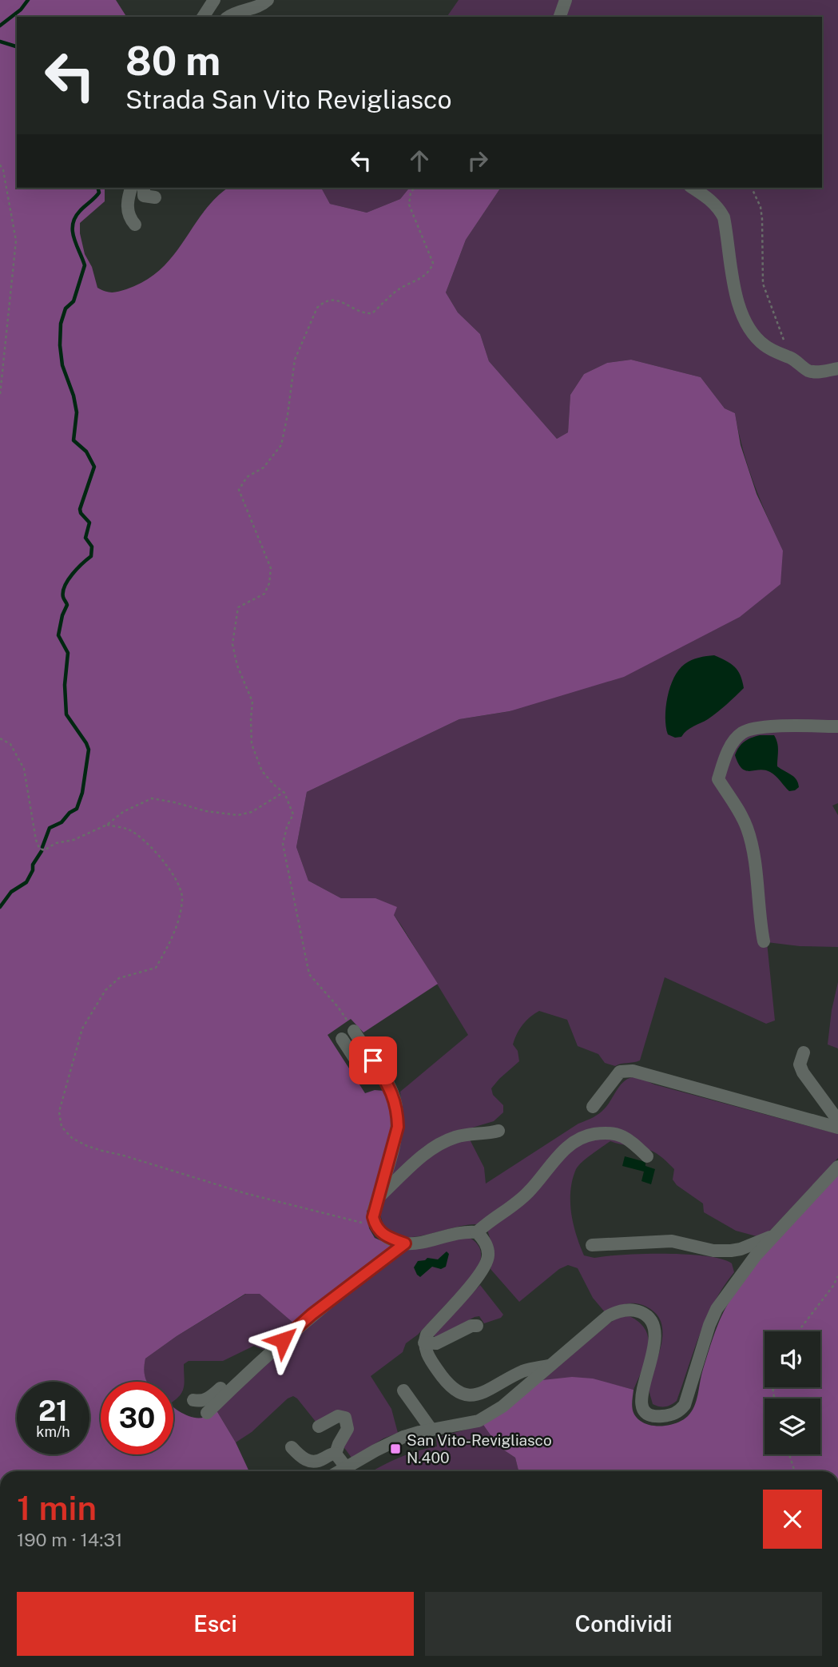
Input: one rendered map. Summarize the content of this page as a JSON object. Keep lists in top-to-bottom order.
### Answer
{
  "places": {
    "transit": ["San Vito-Revigliasco N.400"]
  },
  "page": {
    "turn": ["80 m", "Strada San Vito Revigliasco"],
    "speed": "21 km/h",
    "limit": "30",
    "heading": ["1 min", "190 m · 14:31"],
    "buttons": ["Esci", "Condividi"]
  }
}
